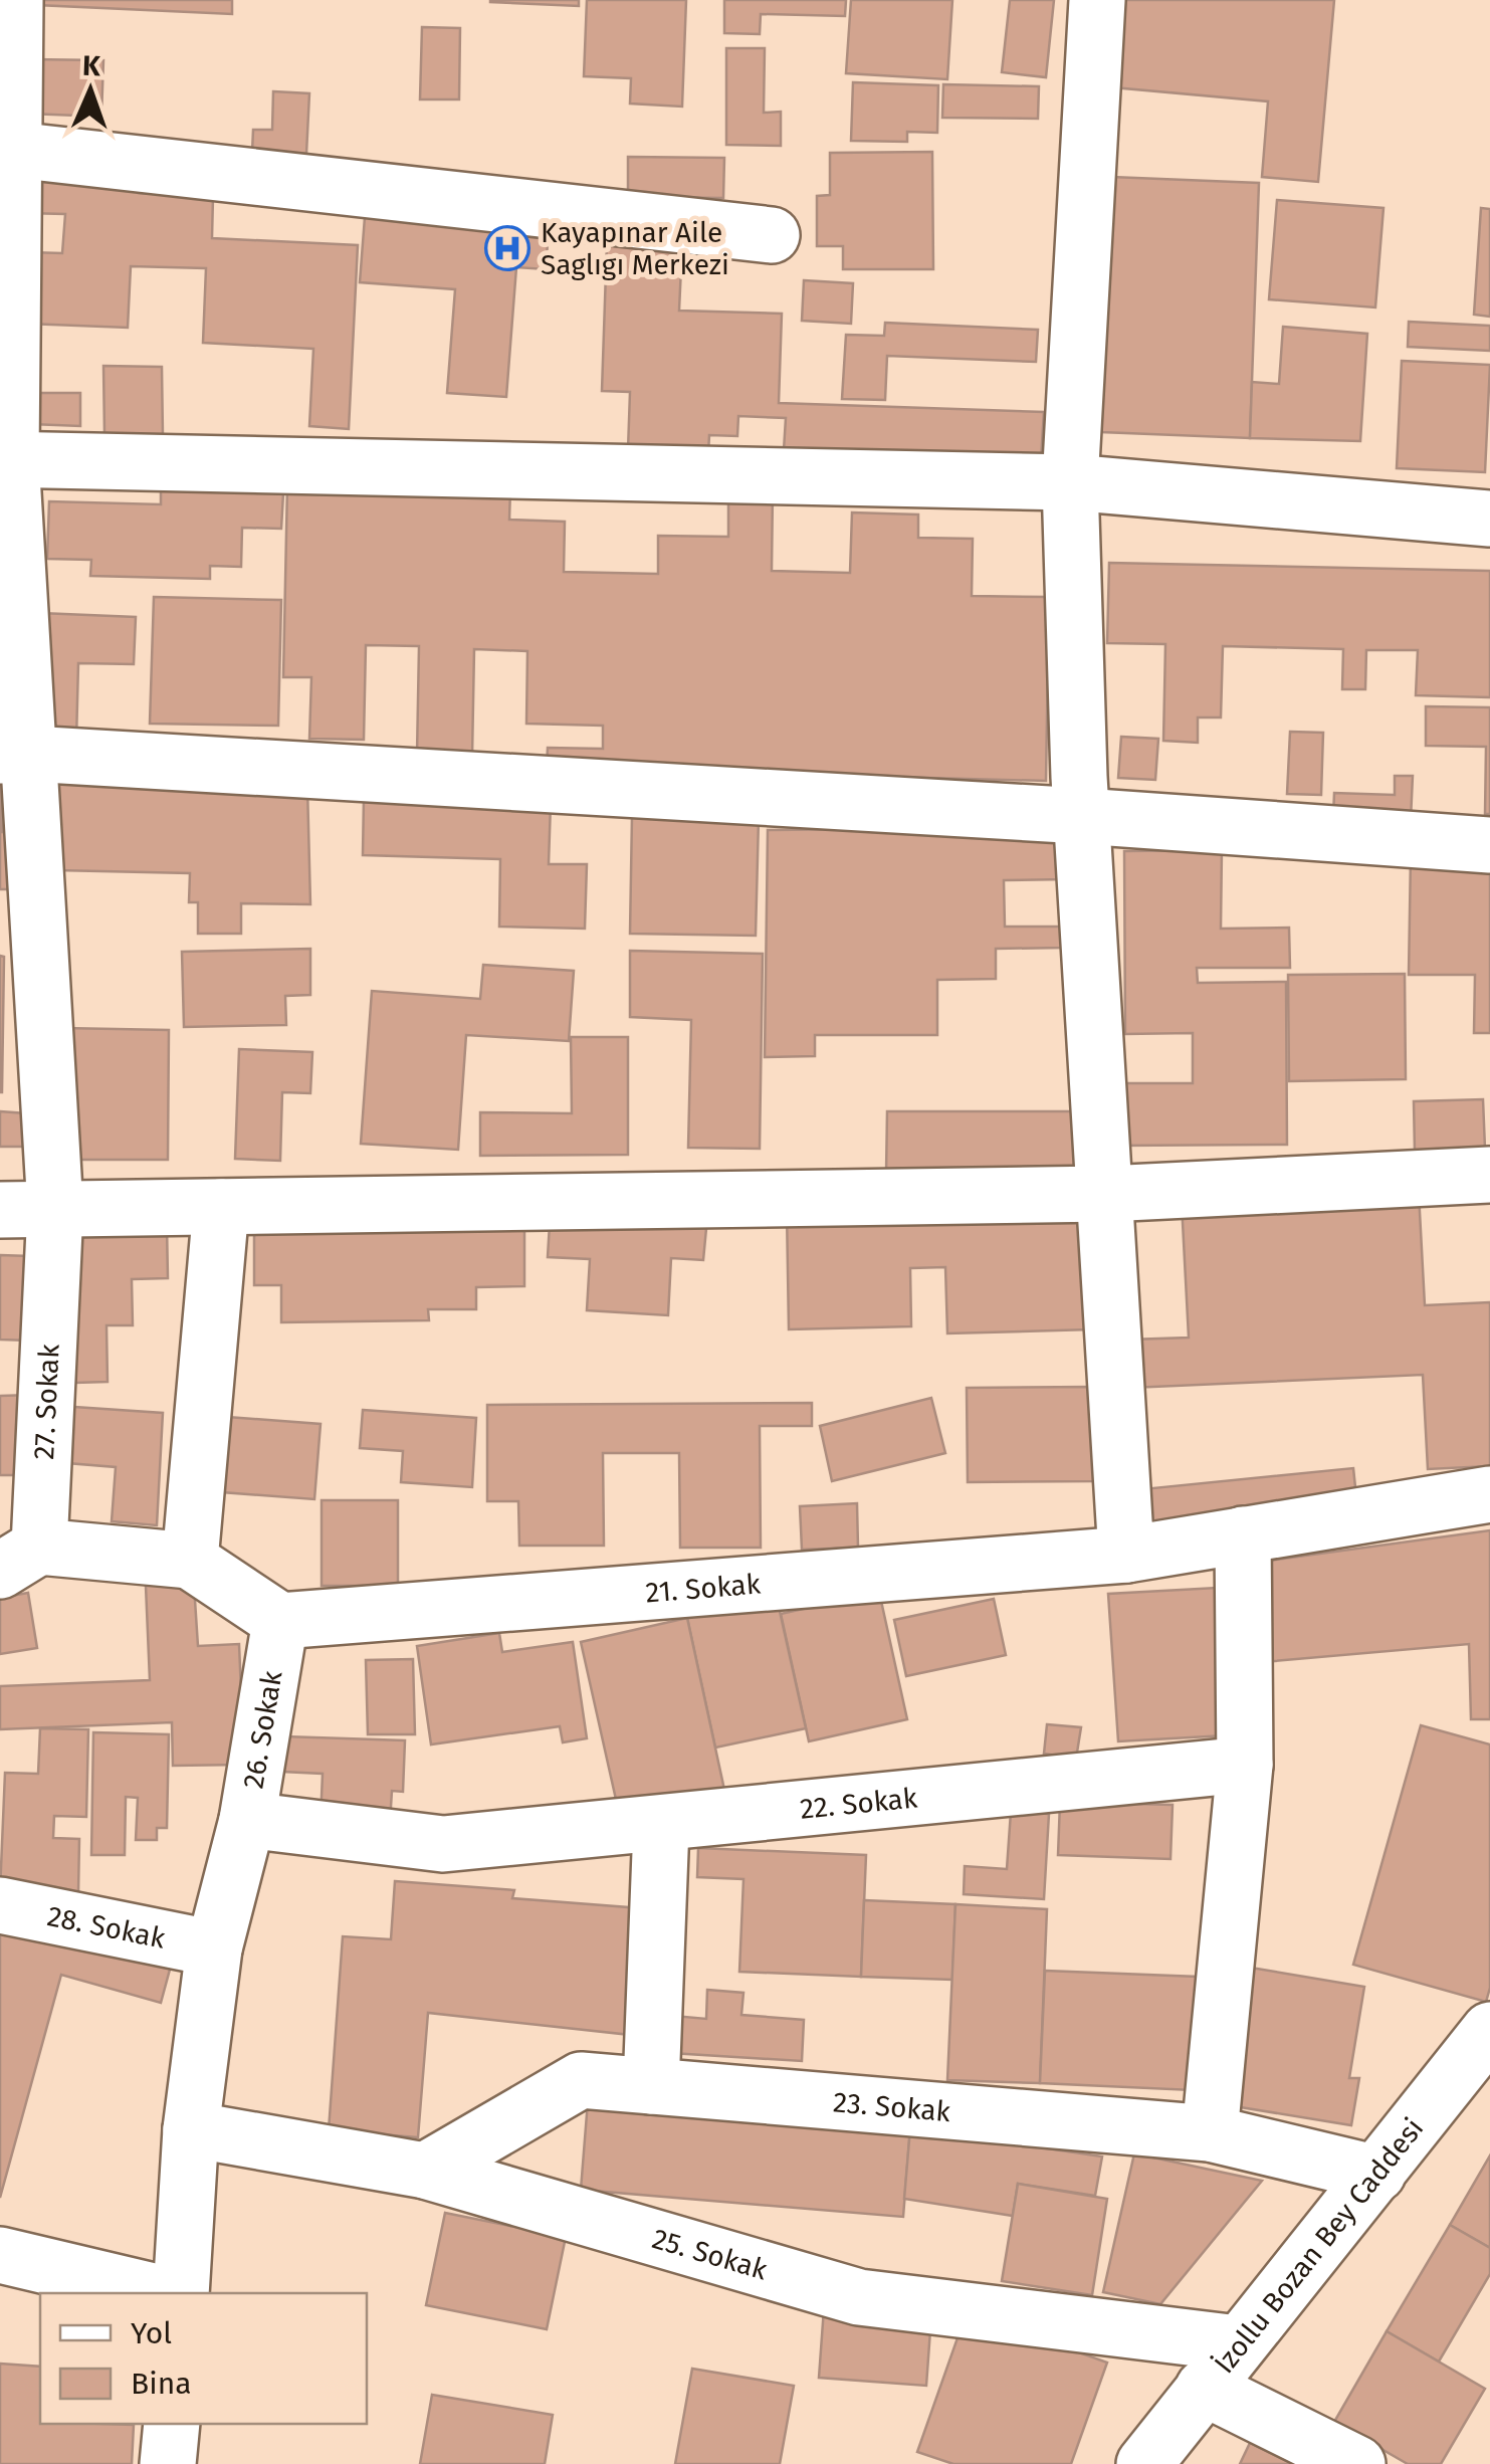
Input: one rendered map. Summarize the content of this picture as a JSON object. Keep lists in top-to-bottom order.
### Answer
{
  "streets": {
    "street": [
      "27. Sokak",
      "21. Sokak",
      "26. Sokak",
      "22. Sokak",
      "28. Sokak",
      "23. Sokak",
      "İzollu Bozan Bey Caddesi",
      "25. Sokak"
    ]
  },
  "crossings": [
    ["21. Sokak", "26. Sokak"],
    ["26. Sokak", "22. Sokak"],
    ["26. Sokak", "28. Sokak"],
    ["26. Sokak", "25. Sokak"],
    ["23. Sokak", "İzollu Bozan Bey Caddesi"],
    ["23. Sokak", "25. Sokak"],
    ["İzollu Bozan Bey Caddesi", "25. Sokak"]
  ],
  "places": {
    "hospital": ["Kayapınar Aile Saglıgı Merkezi"]
  },
  "legend": ["Yol", "Bina"],
  "north": "top"
}
